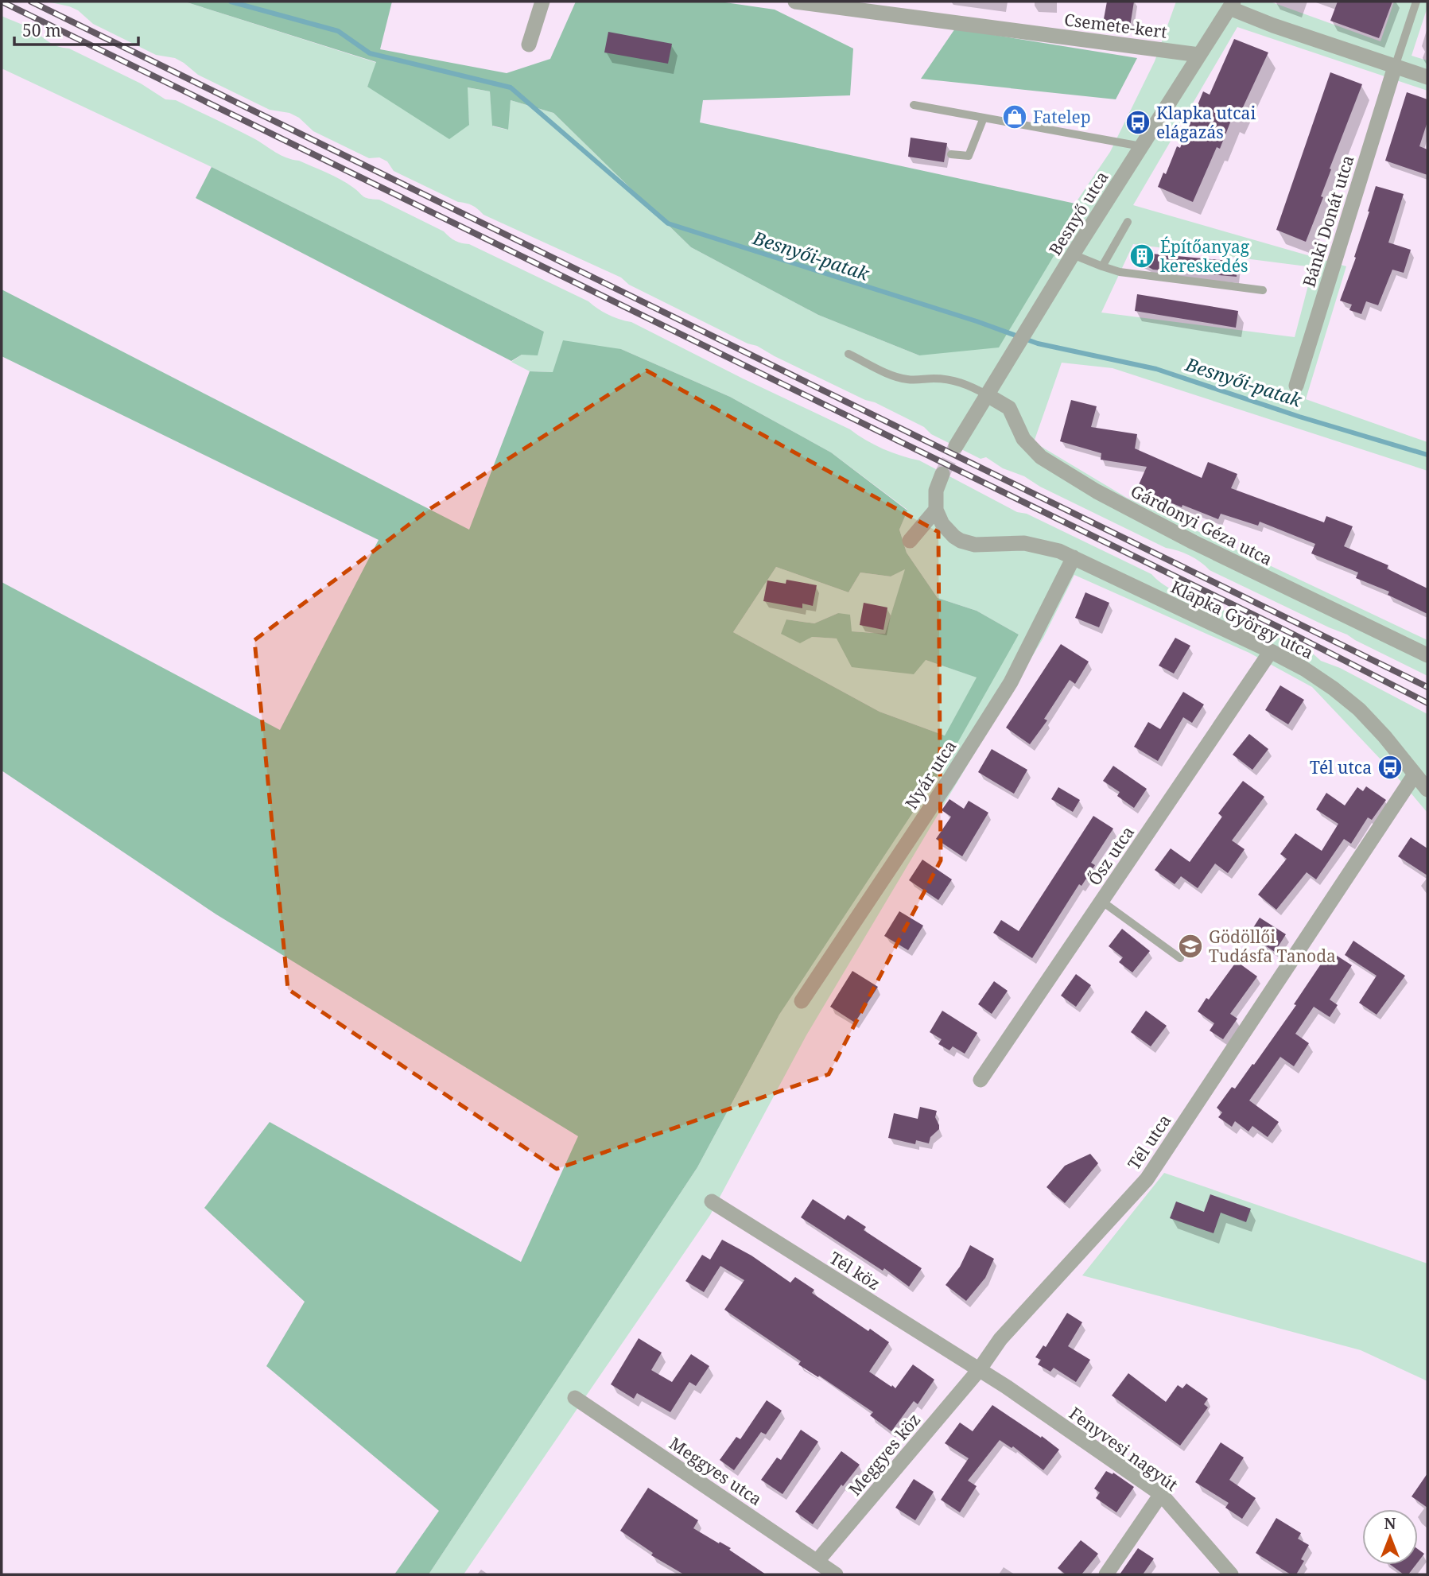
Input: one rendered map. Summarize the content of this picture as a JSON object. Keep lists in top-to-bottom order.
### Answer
{
  "streets": {
    "street": [
      "Csemete-kert",
      "Besnyő utca",
      "Bánki Donát utca",
      "Gárdonyi Géza utca",
      "Klapka György utca",
      "Nyár utca",
      "Ősz utca",
      "Tél utca",
      "Tél köz",
      "Fenyvesi nagyút",
      "Meggyes köz",
      "Meggyes utca"
    ]
  },
  "crossings": [
    ["Csemete-kert", "Besnyő utca"],
    ["Besnyő utca", "Gárdonyi Géza utca"],
    ["Klapka György utca", "Nyár utca"],
    ["Klapka György utca", "Ősz utca"],
    ["Klapka György utca", "Tél utca"],
    ["Tél utca", "Tél köz"],
    ["Tél utca", "Fenyvesi nagyút"],
    ["Tél utca", "Meggyes köz"],
    ["Tél köz", "Fenyvesi nagyút"],
    ["Tél köz", "Meggyes köz"],
    ["Fenyvesi nagyút", "Meggyes köz"],
    ["Meggyes köz", "Meggyes utca"]
  ],
  "water": ["Besnyői-patak"],
  "places": {
    "shop": ["Fatelep"],
    "bus stop": ["Klapka utcai elágazás", "Tél utca"],
    "building": ["Építőanyag kereskedés"],
    "school or university": ["Gödöllői Tudásfa Tanoda"]
  },
  "scale_bar": "50 m",
  "north": "top"
}
